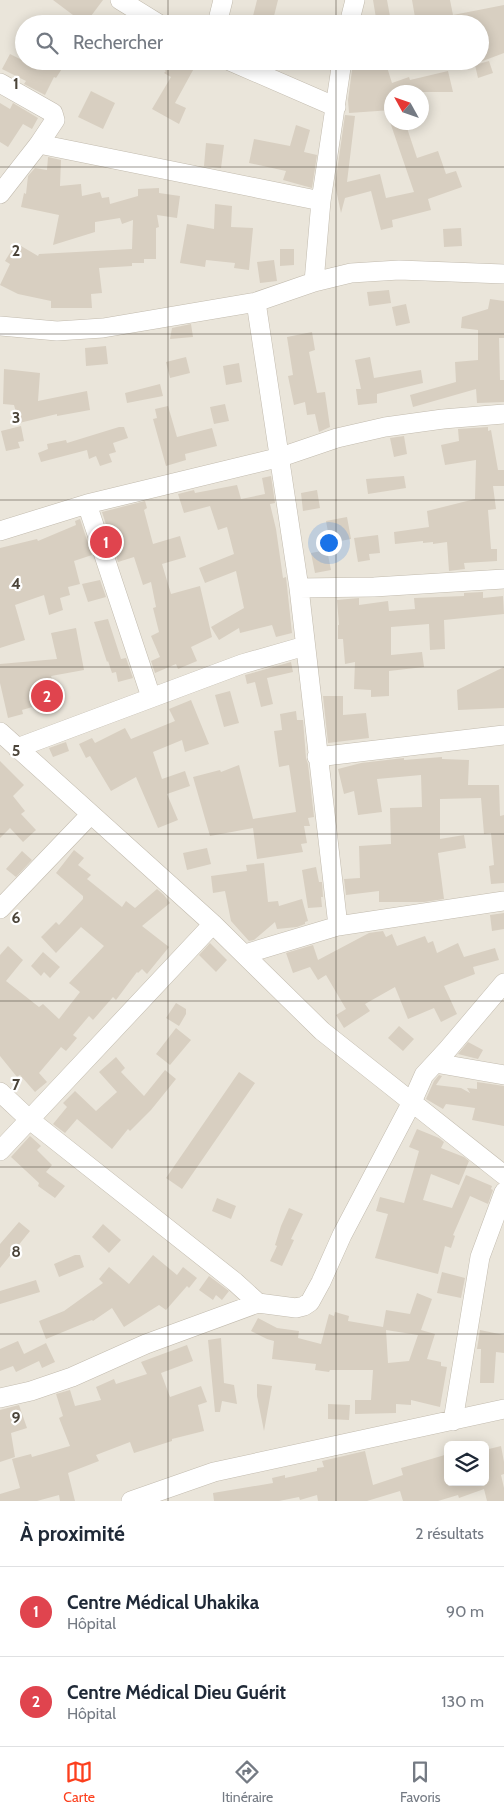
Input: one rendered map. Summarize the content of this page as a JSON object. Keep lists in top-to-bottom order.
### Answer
{
  "north": "top left",
  "page": {
    "search": "Rechercher",
    "pins": ["1", "2"],
    "heading": ["À proximité", "2 résultats"],
    "list": [
      {
        "mark": "1",
        "name": "Centre Médical Uhakika",
        "note": "Hôpital",
        "value": "90 m"
      },
      {
        "mark": "2",
        "name": "Centre Médical Dieu Guérit",
        "note": "Hôpital",
        "value": "130 m"
      }
    ],
    "nav": ["Carte", "Itinéraire", "Favoris"]
  },
  "grid": {
    "rows": [
      "1",
      "2",
      "3",
      "4",
      "5",
      "6",
      "7",
      "8",
      "9"
    ]
  }
}
